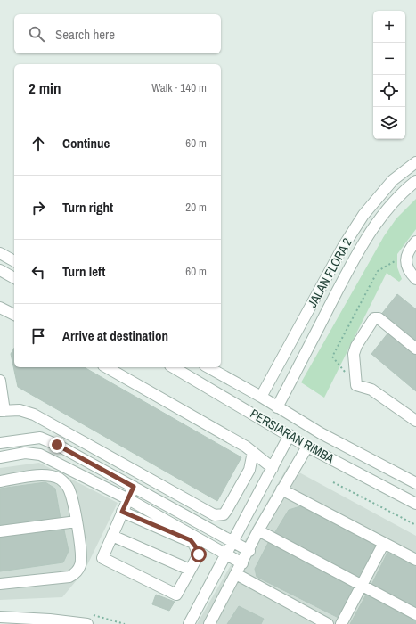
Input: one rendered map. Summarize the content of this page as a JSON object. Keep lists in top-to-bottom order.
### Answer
{
  "streets": {
    "street": ["JALAN FLORA 2", "PERSIARAN RIMBA"]
  },
  "crossings": [
    ["JALAN FLORA 2", "PERSIARAN RIMBA"]
  ],
  "page": {
    "map_buttons": ["+", "−"],
    "search": "Search here",
    "heading": ["2 min", "Walk · 140 m"],
    "list": [
      ["Continue", "60 m"],
      ["Turn right", "20 m"],
      ["Turn left", "60 m"],
      "Arrive at destination"
    ]
  }
}
